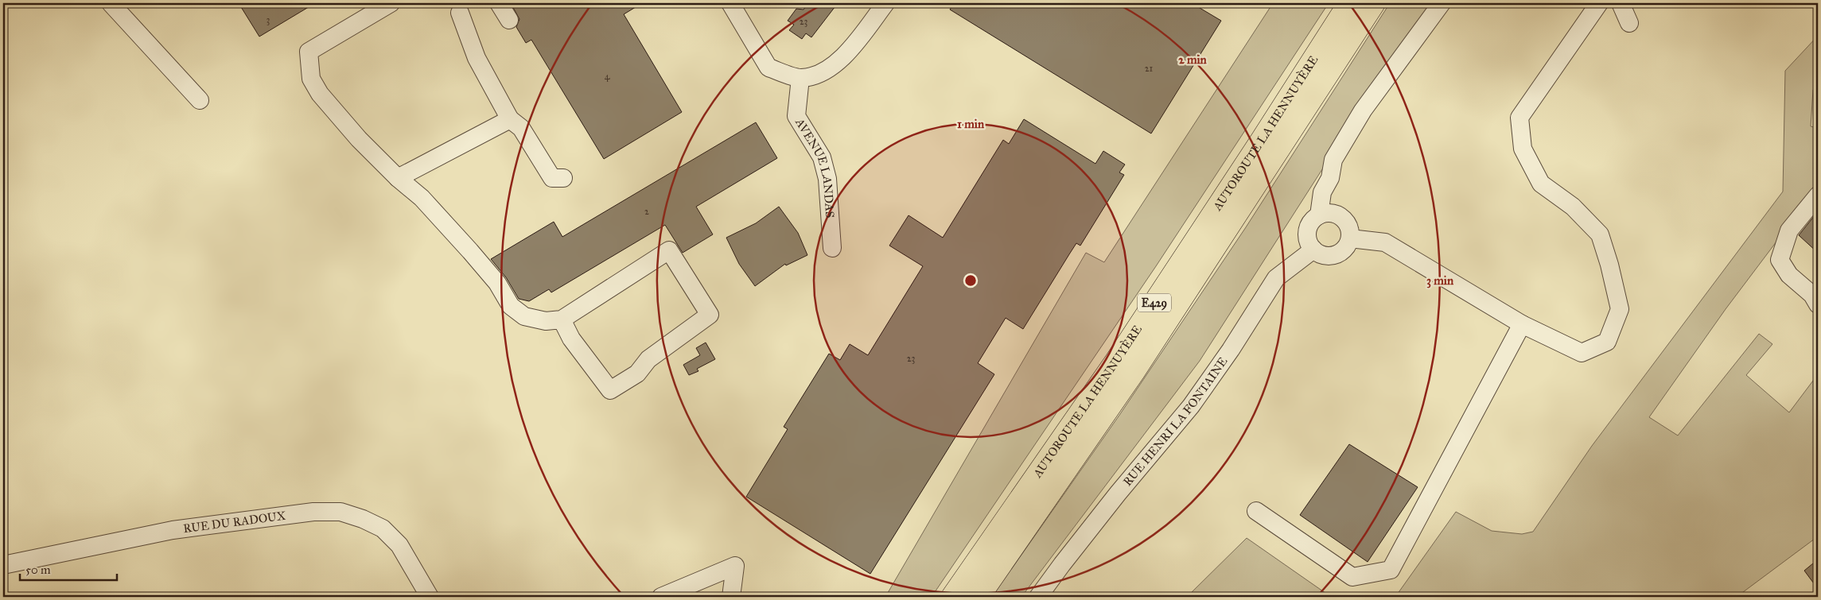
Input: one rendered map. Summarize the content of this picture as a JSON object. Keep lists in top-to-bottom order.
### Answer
{
  "streets": {
    "highway": ["AUTOROUTE LA HENNUYÈRE", "E429"],
    "street": ["AVENUE LANDAS", "RUE HENRI LA FONTAINE", "RUE DU RADOUX"]
  },
  "house_numbers": [
    "3",
    "23",
    "21",
    "4",
    "2",
    "23"
  ],
  "scale_bar": "50 m",
  "rings": ["2 min", "1 min", "3 min"]
}
